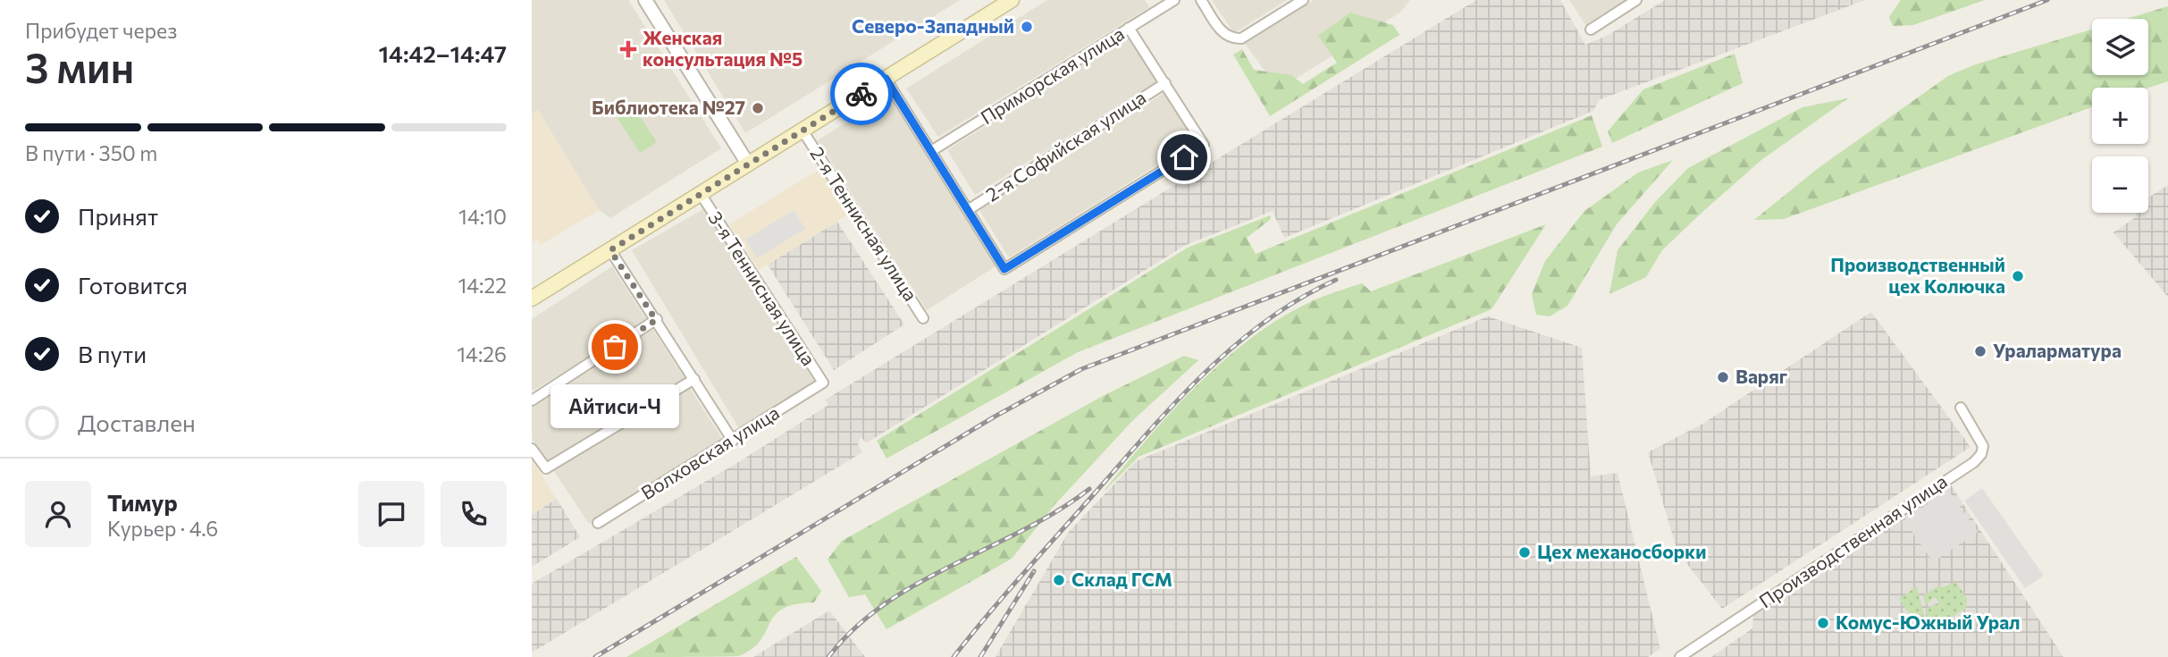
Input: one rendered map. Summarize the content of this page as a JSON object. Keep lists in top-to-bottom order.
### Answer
{
  "streets": {
    "street": [
      "Приморская улица",
      "2-я Софийская улица",
      "2-я Теннисная улица",
      "3-я Теннисная улица",
      "Волховская улица",
      "Производственная улица"
    ]
  },
  "crossings": [
    ["3-я Теннисная улица", "Волховская улица"]
  ],
  "places": {
    "other": [
      "Северо-Западный",
      "Библиотека №27",
      "Производственный цех Колючка",
      "Айтиси-Ч",
      "Ураларматура",
      "Варяг",
      "Цех механосборки",
      "Склад ГСМ",
      "Комус-Южный Урал"
    ],
    "health": ["Женская консультация №5"]
  },
  "page": {
    "heading": ["3 мин", "Прибудет через", "14:42–14:47"],
    "panel": ["Тимур", "Курьер · 4.6"],
    "map_buttons": ["+", "−"],
    "bar": "В пути · 350 m",
    "list": [
      ["Принят", "14:10"],
      ["Готовится", "14:22"],
      ["В пути", "14:26"],
      "Доставлен"
    ],
    "bubble": "Айтиси-Ч"
  }
}
